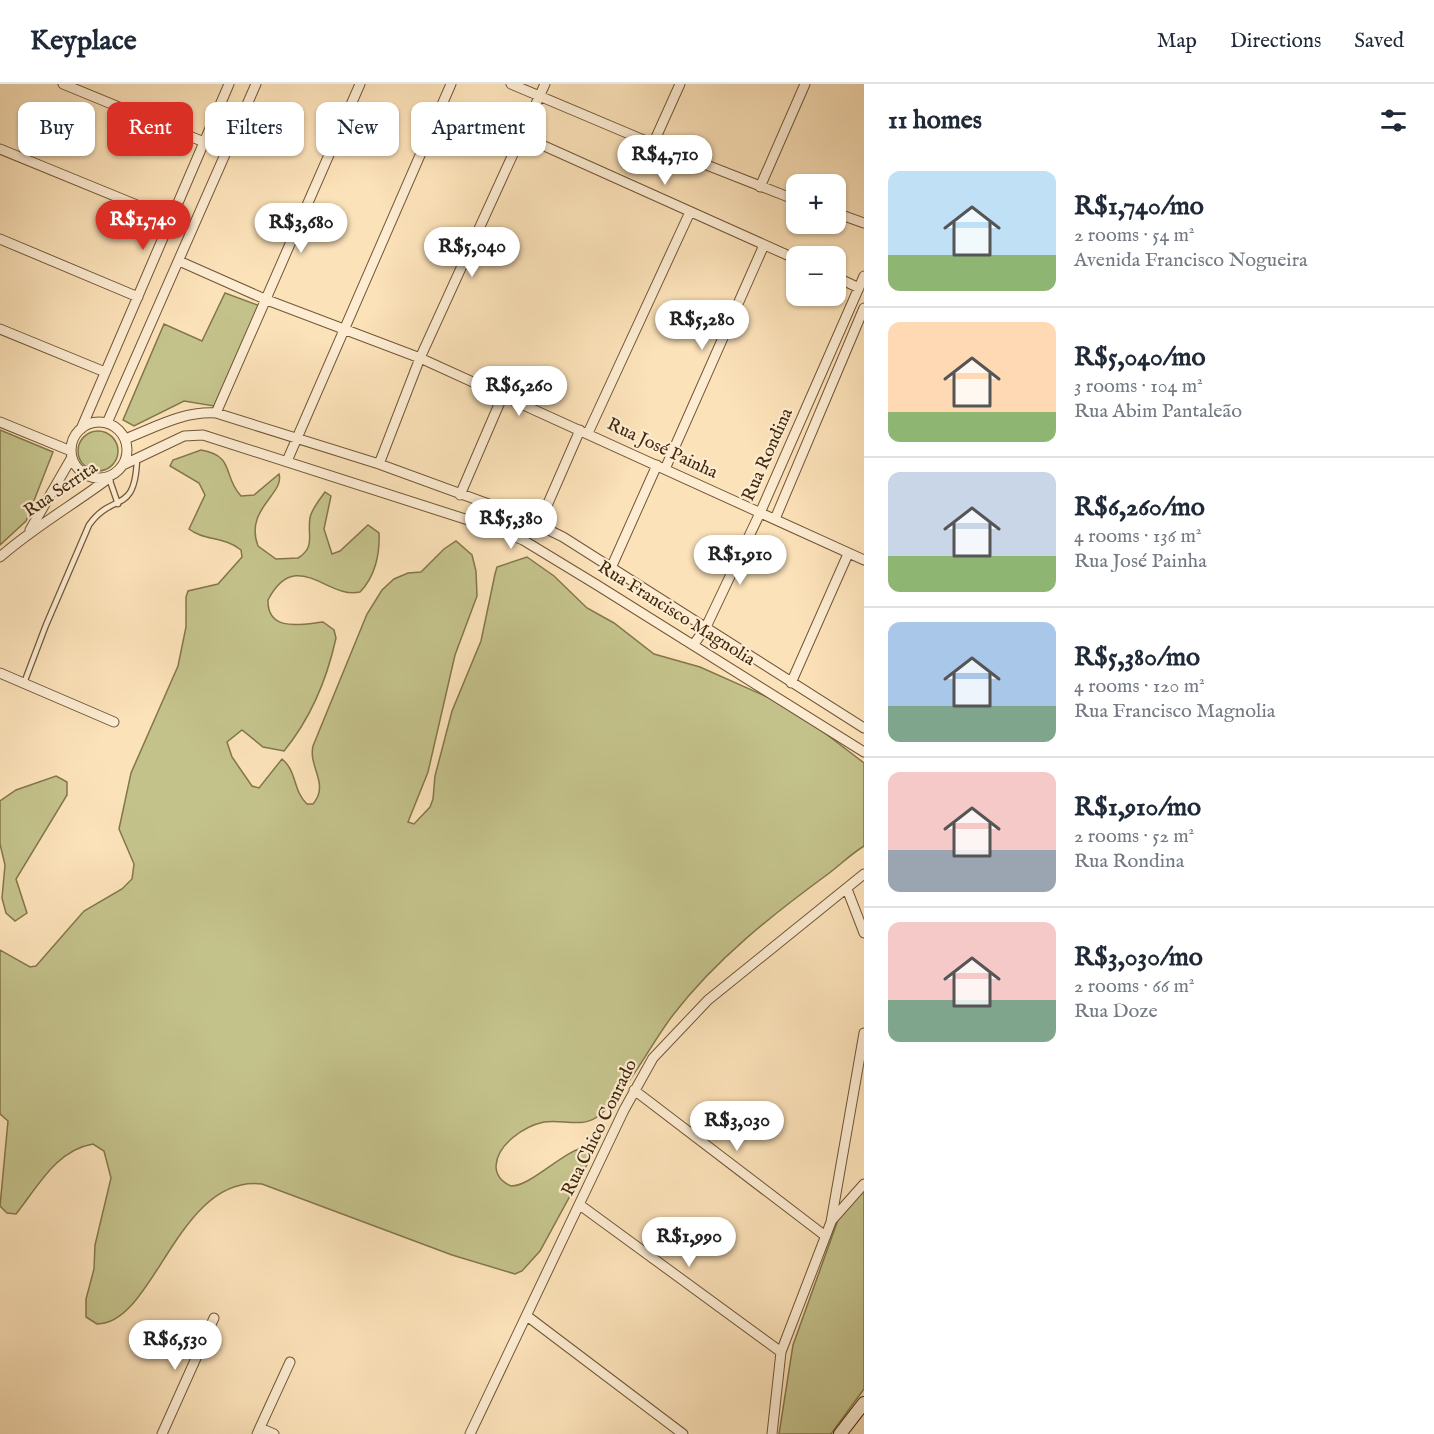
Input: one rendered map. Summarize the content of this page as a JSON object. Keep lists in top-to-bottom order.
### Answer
{
  "streets": {
    "street": [
      "Rua José Painha",
      "Rua Rondina",
      "Rua Serrita",
      "Rua Francisco Magnolia",
      "Rua Chico Conrado"
    ]
  },
  "crossings": [
    ["Rua José Painha", "Rua Rondina"],
    ["Rua Rondina", "Rua Francisco Magnolia"],
    ["Rua Serrita", "Rua Francisco Magnolia"]
  ],
  "page": {
    "header": "Keyplace",
    "nav": ["Map", "Directions", "Saved"],
    "heading": "11 homes",
    "chip": [
      "Buy",
      "Rent",
      "Filters",
      "New",
      "Apartment"
    ],
    "price": [
      "R$4,710",
      "R$1,740",
      "R$3,680",
      "R$5,040",
      "R$5,280",
      "R$6,260",
      "R$5,380",
      "R$1,910",
      "R$3,030",
      "R$1,990",
      "R$6,530"
    ],
    "list": [
      {
        "name": "R$1,740/mo",
        "note": "2 rooms · 54 m² · Avenida Francisco Nogueira"
      },
      {
        "name": "R$5,040/mo",
        "note": "3 rooms · 104 m² · Rua Abim Pantaleão"
      },
      {
        "name": "R$6,260/mo",
        "note": "4 rooms · 136 m² · Rua José Painha"
      },
      {
        "name": "R$5,380/mo",
        "note": "4 rooms · 120 m² · Rua Francisco Magnolia"
      },
      {
        "name": "R$1,910/mo",
        "note": "2 rooms · 52 m² · Rua Rondina"
      },
      {
        "name": "R$3,030/mo",
        "note": "2 rooms · 66 m² · Rua Doze"
      }
    ],
    "map_buttons": ["+", "−"]
  }
}
